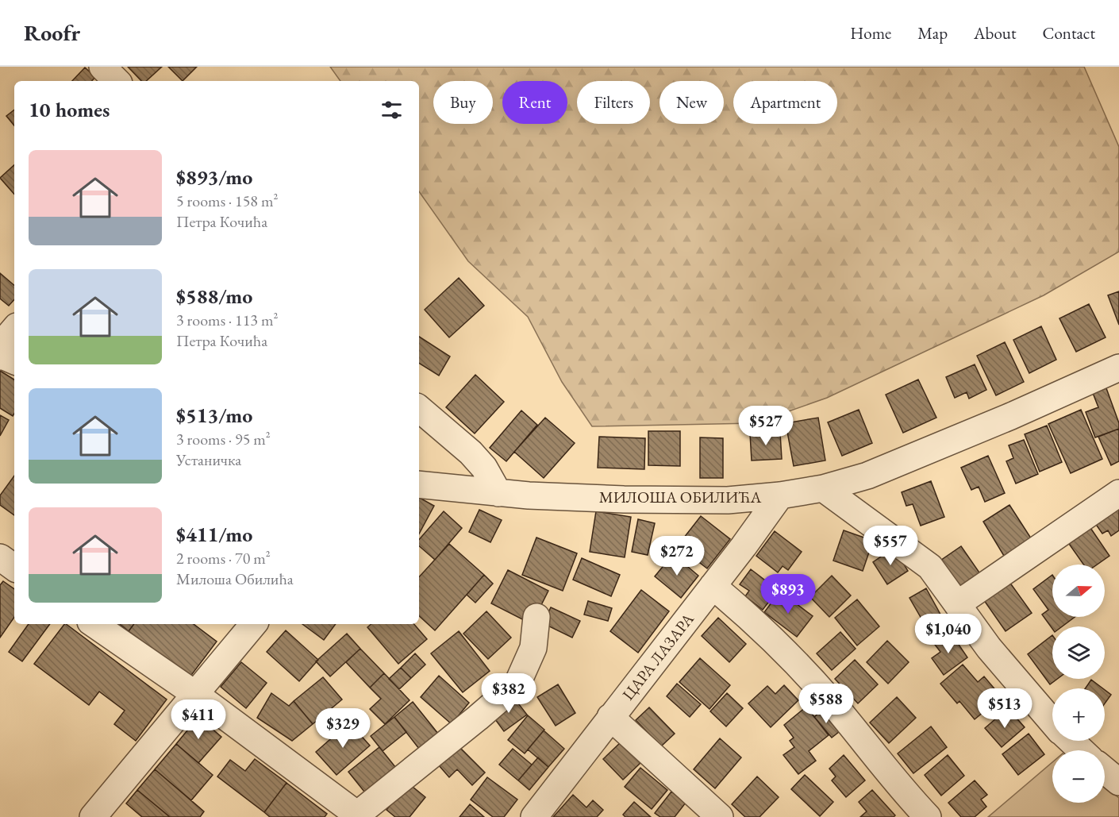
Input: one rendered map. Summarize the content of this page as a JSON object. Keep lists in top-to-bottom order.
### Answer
{
  "streets": {
    "street": ["МИЛОША ОБИЛИЋА", "ЦАРА ЛАЗАРА"]
  },
  "crossings": [
    ["МИЛОША ОБИЛИЋА", "ЦАРА ЛАЗАРА"]
  ],
  "north": "right",
  "page": {
    "header": "Roofr",
    "nav": [
      "Home",
      "Map",
      "About",
      "Contact"
    ],
    "chip": [
      "Buy",
      "Rent",
      "Filters",
      "New",
      "Apartment"
    ],
    "heading": "10 homes",
    "list": [
      {
        "name": "$893/mo",
        "note": "5 rooms · 158 m² · Петра Кочића"
      },
      {
        "name": "$588/mo",
        "note": "3 rooms · 113 m² · Петра Кочића"
      },
      {
        "name": "$513/mo",
        "note": "3 rooms · 95 m² · Устаничка"
      },
      {
        "name": "$411/mo",
        "note": "2 rooms · 70 m² · Милоша Обилића"
      }
    ],
    "price": [
      "$527",
      "$557",
      "$272",
      "$893",
      "$1,040",
      "$382",
      "$588",
      "$513",
      "$411",
      "$329"
    ],
    "map_buttons": ["+", "−"]
  }
}
